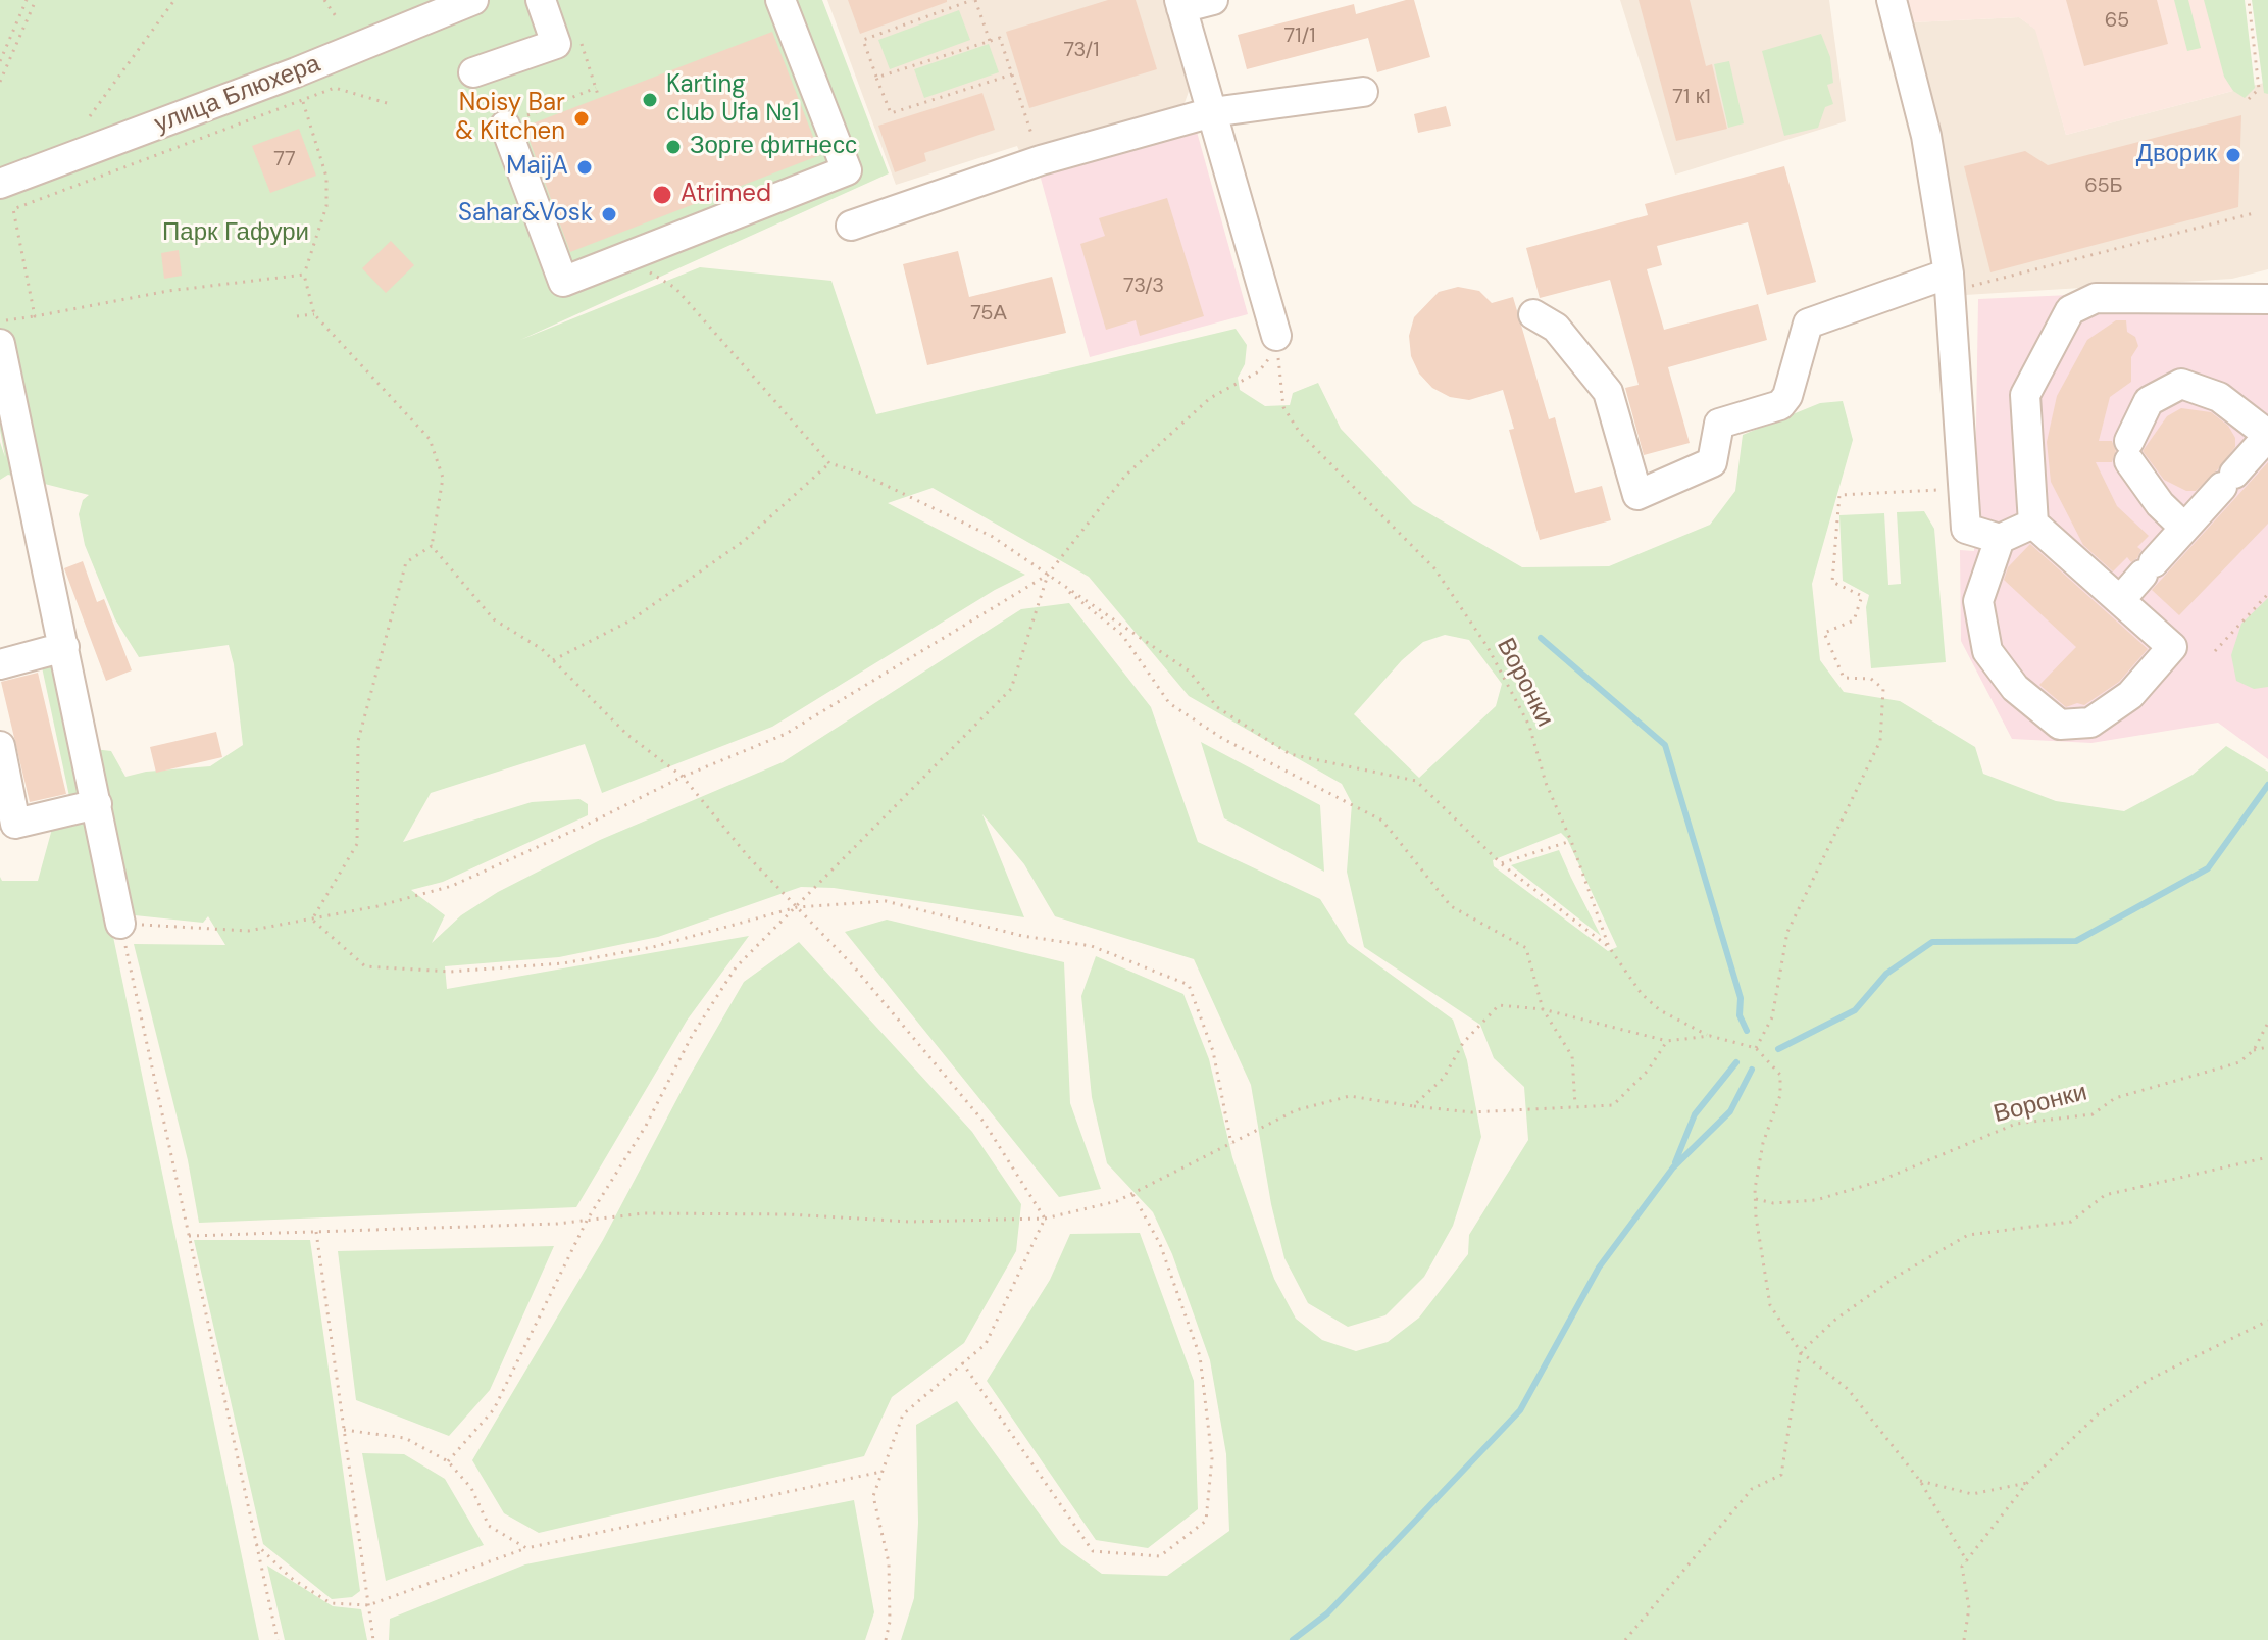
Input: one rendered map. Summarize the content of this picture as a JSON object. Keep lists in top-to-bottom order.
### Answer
{
  "streets": {
    "street": ["улица Блюхера"],
    "path": ["Воронки"]
  },
  "parks": ["Парк Гафури"],
  "places": [
    "Karting club Ufa №1",
    "Noisy Bar & Kitchen",
    "Зорге фитнесс",
    "Дворик",
    "MaijA",
    "Atrimed",
    "Sahar&Vosk"
  ],
  "house_numbers": [
    "65",
    "71/1",
    "73/1",
    "71 к1",
    "77",
    "65Б",
    "73/3",
    "75А"
  ]
}
